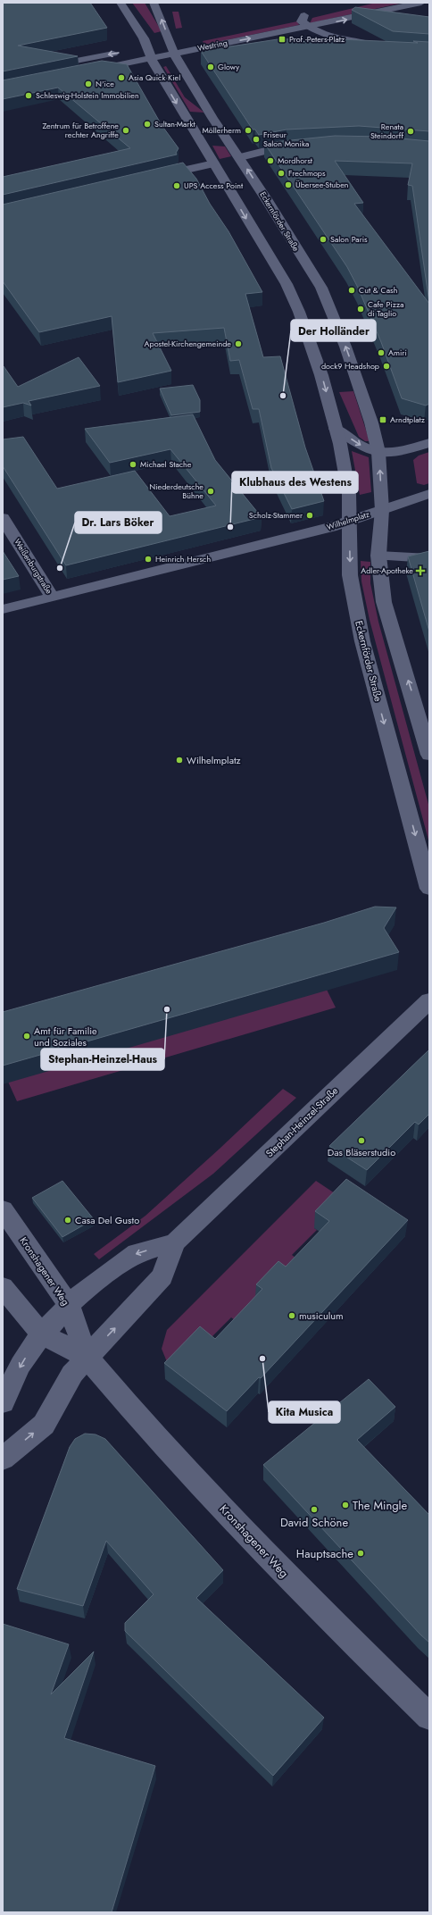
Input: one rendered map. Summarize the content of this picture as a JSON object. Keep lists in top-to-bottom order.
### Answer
{
  "streets": {
    "main road": [
      "Westring",
      "Eckernförder Straße",
      "Wilhelmplatz",
      "Weißenburgstraße",
      "Stephan-Heinzel-Straße",
      "Kronshagener Weg"
    ]
  },
  "crossings": [
    ["Westring", "Eckernförder Straße"],
    ["Eckernförder Straße", "Wilhelmplatz"],
    ["Wilhelmplatz", "Weißenburgstraße"],
    ["Stephan-Heinzel-Straße", "Kronshagener Weg"]
  ],
  "places": {
    "transit": ["Prof.-Peters-Platz", "Arndtplatz"],
    "other": [
      "Glowy",
      "Asia Quick Kiel",
      "N'ice",
      "Schleswig-Holstein Immobilien",
      "Sultan-Markt",
      "Zentrum für Betroffene rechter Angriffe",
      "Möllerherm",
      "Renata Steindorff",
      "Friseur Salon Monika",
      "Mordhorst",
      "Frechmops",
      "Übersee-Stuben",
      "UPS Access Point",
      "Salon Paris",
      "Cut & Cash",
      "Cafe Pizza di Taglio",
      "Apostel-Kirchengemeinde",
      "Amiri",
      "dock9 Headshop",
      "Der Holländer",
      "Michael Stache",
      "Niederdeutsche Bühne",
      "Scholz-Stammer",
      "Klubhaus des Westens",
      "Heinrich Hersch",
      "Dr. Lars Böker",
      "Wilhelmplatz",
      "Stephan-Heinzel-Haus",
      "Amt für Familie und Soziales",
      "Das Bläserstudio",
      "Casa Del Gusto",
      "musiculum",
      "Kita Musica",
      "The Mingle",
      "David Schöne",
      "Hauptsache"
    ],
    "health": ["Adler-Apotheke"]
  }
}
